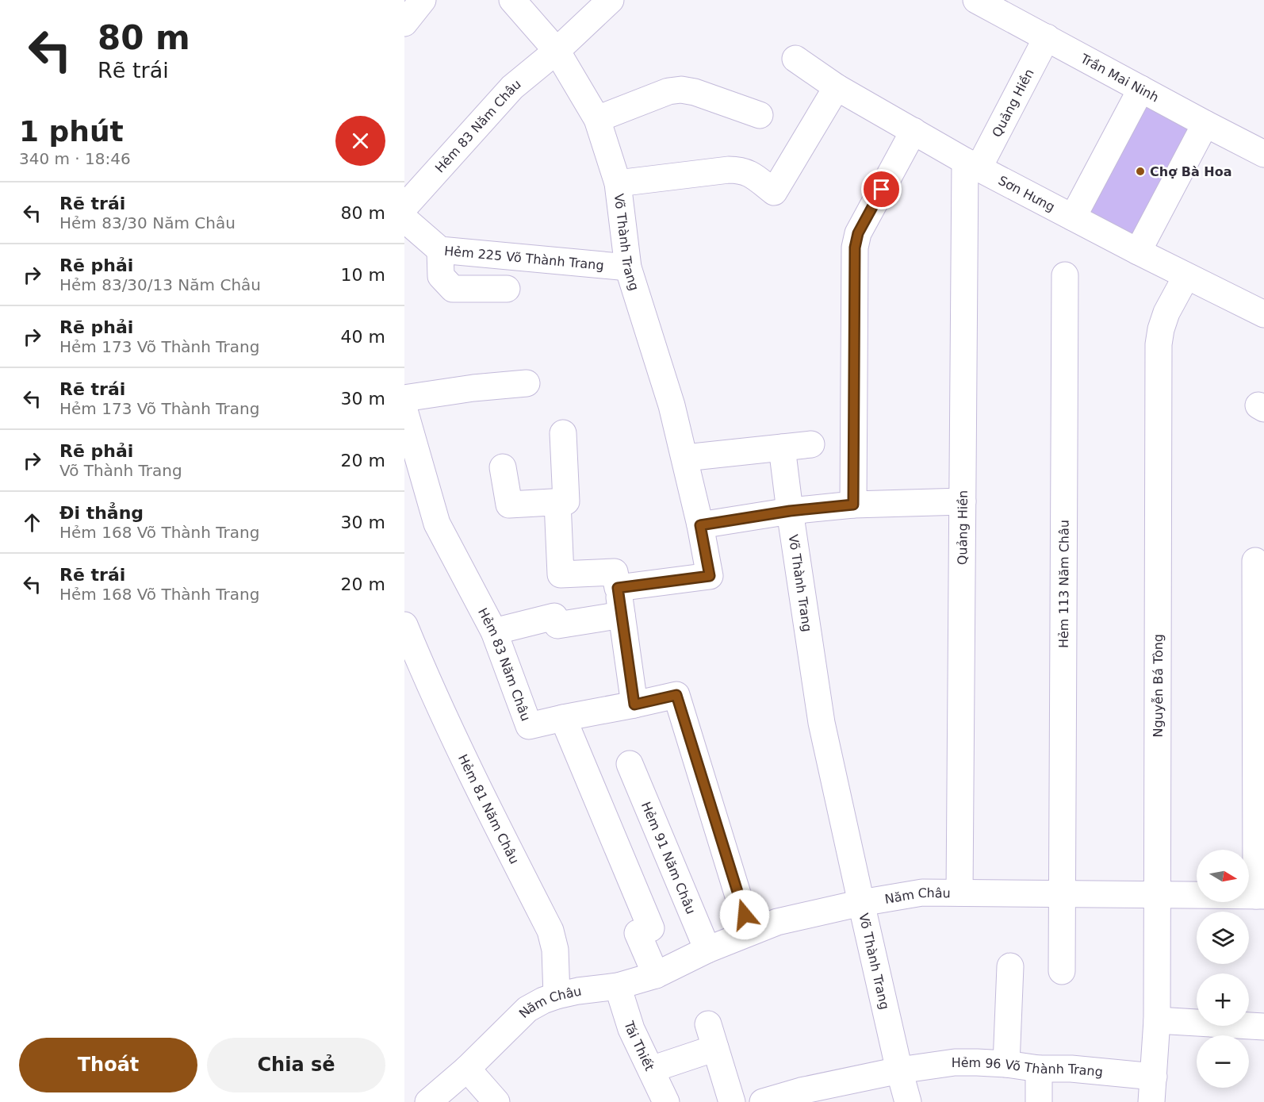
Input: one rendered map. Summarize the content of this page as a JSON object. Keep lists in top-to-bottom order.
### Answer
{
  "streets": {
    "street": [
      "Trần Mai Ninh",
      "Quảng Hiền",
      "Hẻm 83 Năm Châu",
      "Sơn Hưng",
      "Võ Thành Trang",
      "Hẻm 225 Võ Thành Trang",
      "Hẻm 113 Năm Châu",
      "Nguyễn Bá Tòng",
      "Hẻm 81 Năm Châu",
      "Hẻm 91 Năm Châu",
      "Năm Châu",
      "Tái Thiết",
      "Hẻm 96 Võ Thành Trang"
    ]
  },
  "crossings": [
    ["Trần Mai Ninh", "Quảng Hiền"],
    ["Quảng Hiền", "Sơn Hưng"],
    ["Quảng Hiền", "Năm Châu"],
    ["Hẻm 83 Năm Châu", "Võ Thành Trang"],
    ["Sơn Hưng", "Nguyễn Bá Tòng"],
    ["Võ Thành Trang", "Hẻm 225 Võ Thành Trang"],
    ["Võ Thành Trang", "Năm Châu"],
    ["Võ Thành Trang", "Hẻm 96 Võ Thành Trang"],
    ["Hẻm 113 Năm Châu", "Năm Châu"],
    ["Nguyễn Bá Tòng", "Năm Châu"],
    ["Nguyễn Bá Tòng", "Hẻm 96 Võ Thành Trang"],
    ["Hẻm 81 Năm Châu", "Năm Châu"],
    ["Hẻm 91 Năm Châu", "Năm Châu"],
    ["Năm Châu", "Tái Thiết"]
  ],
  "places": ["Chợ Bà Hoa"],
  "north": "right",
  "page": {
    "turn": ["80 m", "Rẽ trái"],
    "heading": ["1 phút", "340 m · 18:46"],
    "list": [
      {
        "name": "Rẽ trái",
        "note": "Hẻm 83/30 Năm Châu",
        "value": "80 m"
      },
      {
        "name": "Rẽ phải",
        "note": "Hẻm 83/30/13 Năm Châu",
        "value": "10 m"
      },
      {
        "name": "Rẽ phải",
        "note": "Hẻm 173 Võ Thành Trang",
        "value": "40 m"
      },
      {
        "name": "Rẽ trái",
        "note": "Hẻm 173 Võ Thành Trang",
        "value": "30 m"
      },
      {
        "name": "Rẽ phải",
        "note": "Võ Thành Trang",
        "value": "20 m"
      },
      {
        "name": "Đi thẳng",
        "note": "Hẻm 168 Võ Thành Trang",
        "value": "30 m"
      },
      {
        "name": "Rẽ trái",
        "note": "Hẻm 168 Võ Thành Trang",
        "value": "20 m"
      }
    ],
    "map_buttons": ["+", "−"],
    "buttons": ["Thoát", "Chia sẻ"]
  }
}
